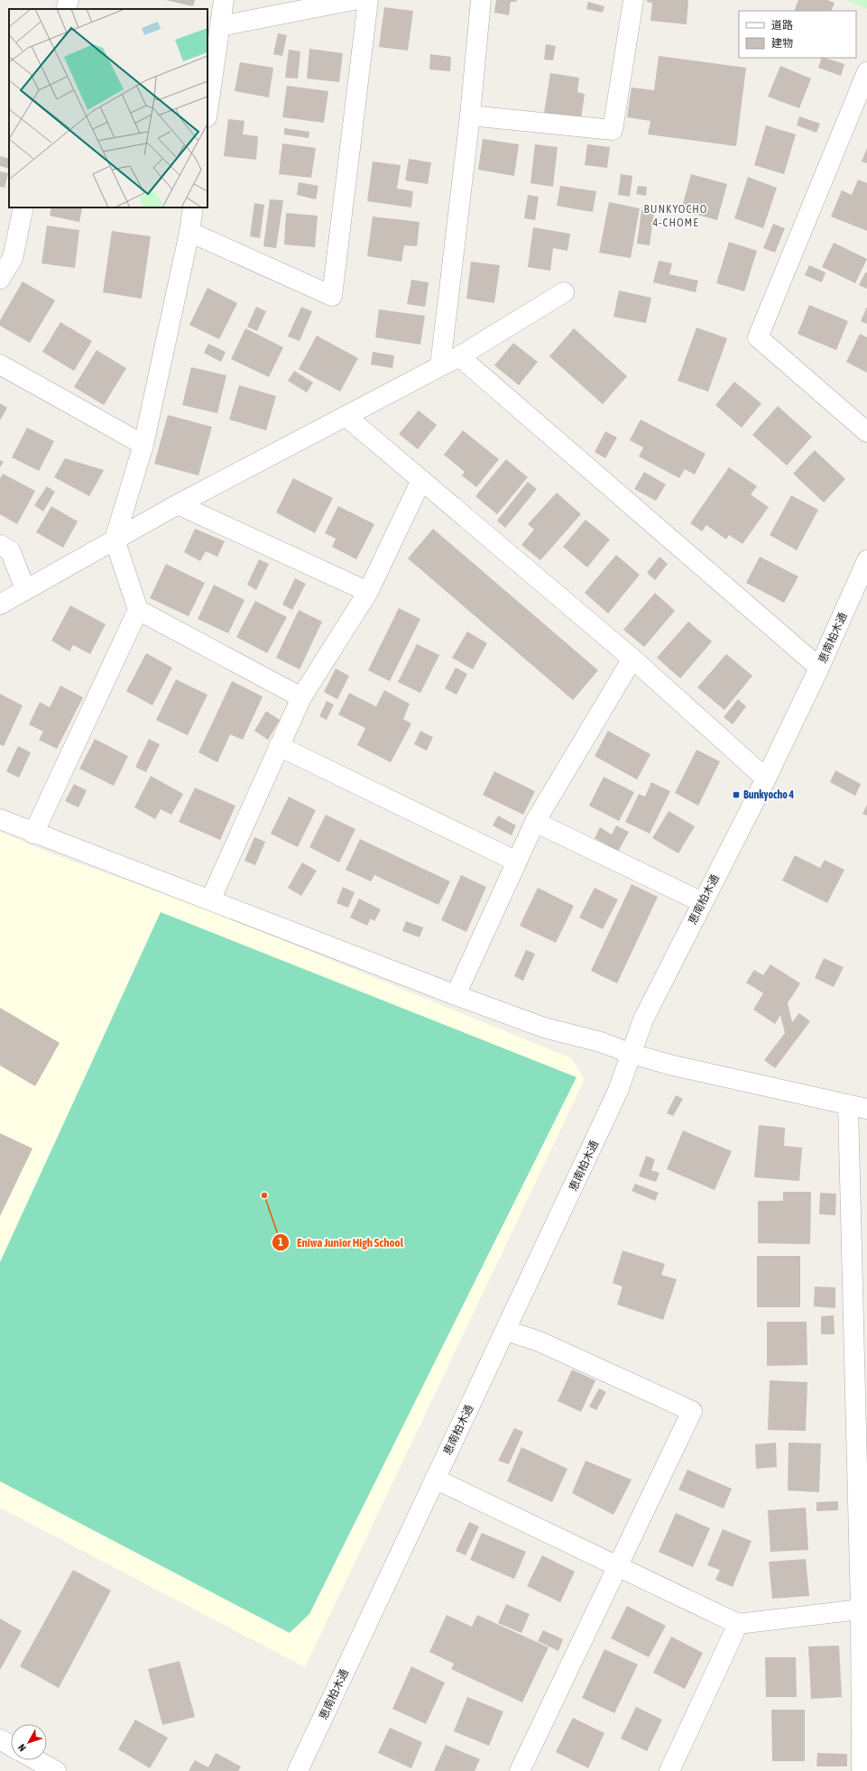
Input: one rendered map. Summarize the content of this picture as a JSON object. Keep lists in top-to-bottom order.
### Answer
{
  "streets": {
    "street": ["恵南柏木通"]
  },
  "districts": ["BUNKYOCHO 4-CHOME"],
  "places": {
    "transit": ["Bunkyocho 4"],
    "other": ["Eniwa Junior High School"]
  },
  "legend": ["道路", "建物"],
  "north": "bottom left"
}
